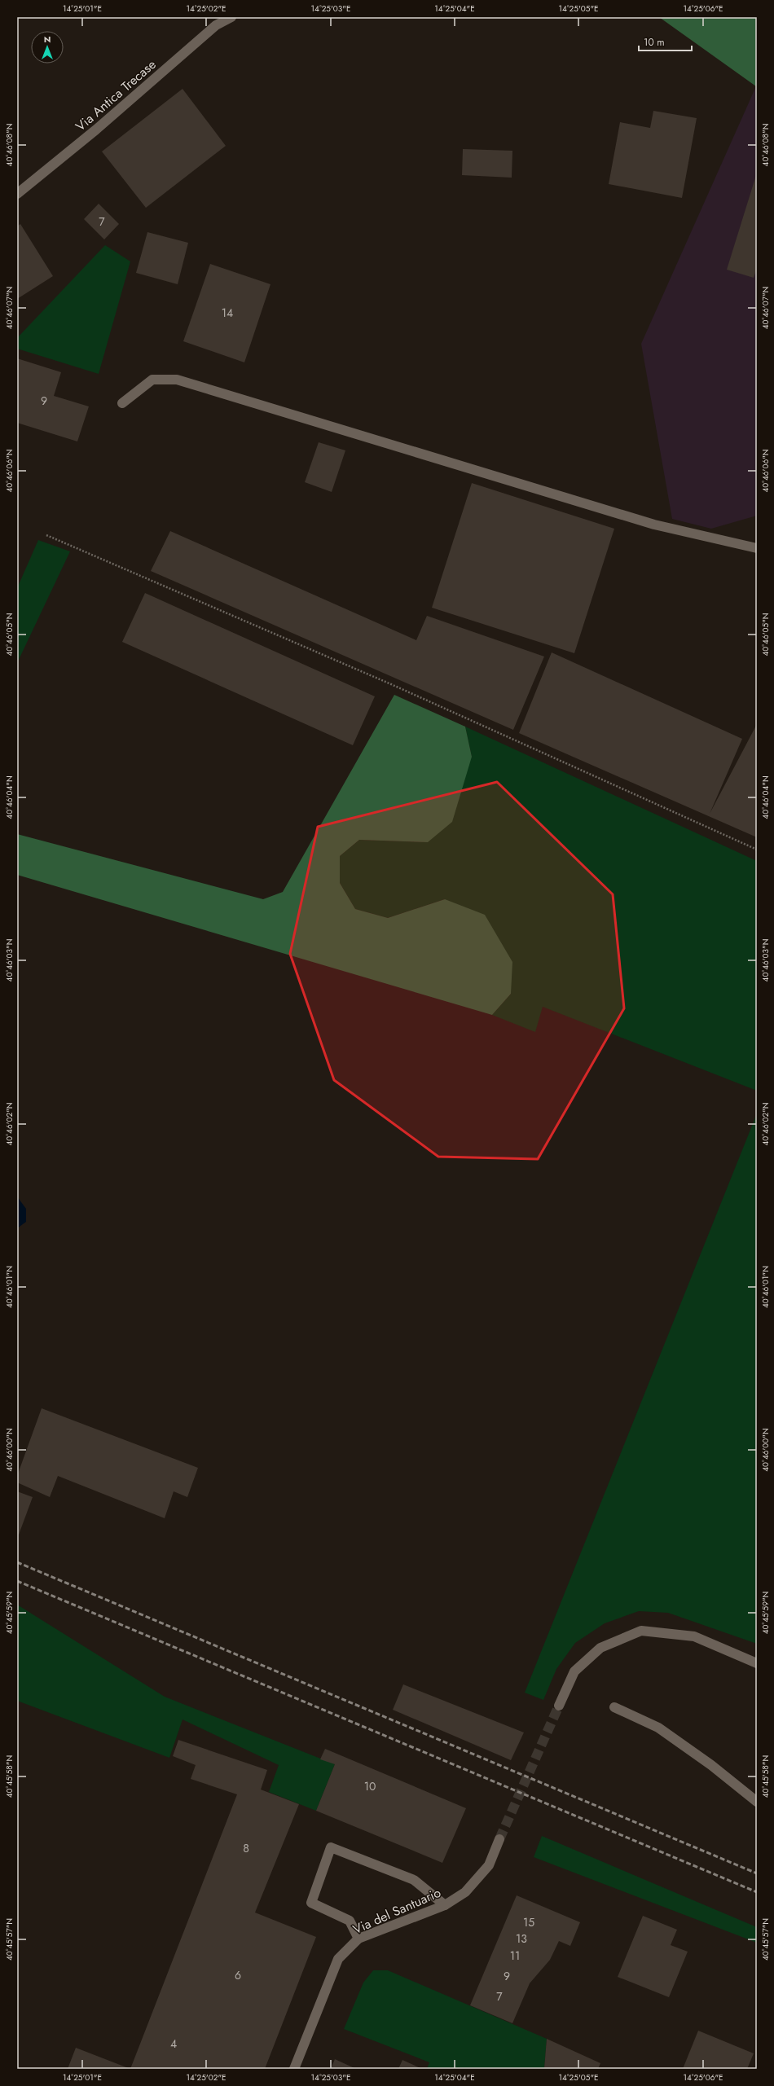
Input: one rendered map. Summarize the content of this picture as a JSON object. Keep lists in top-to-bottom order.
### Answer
{
  "streets": {
    "street": ["Via Antica Trecase", "Via del Santuario"]
  },
  "house_numbers": [
    "7",
    "14",
    "9",
    "10",
    "8",
    "15",
    "13",
    "11",
    "6",
    "9",
    "7",
    "4"
  ],
  "scale_bar": "10 m",
  "north": "top",
  "coordinates": [
    "14°25'01\"E",
    "14°25'02\"E",
    "14°25'03\"E",
    "14°25'04\"E",
    "14°25'05\"E",
    "14°25'06\"E",
    "40°46'08\"N",
    "40°46'07\"N",
    "40°46'06\"N",
    "40°46'05\"N",
    "40°46'04\"N",
    "40°46'03\"N",
    "40°46'02\"N",
    "40°46'01\"N",
    "40°46'00\"N",
    "40°45'59\"N",
    "40°45'58\"N",
    "40°45'57\"N"
  ]
}
